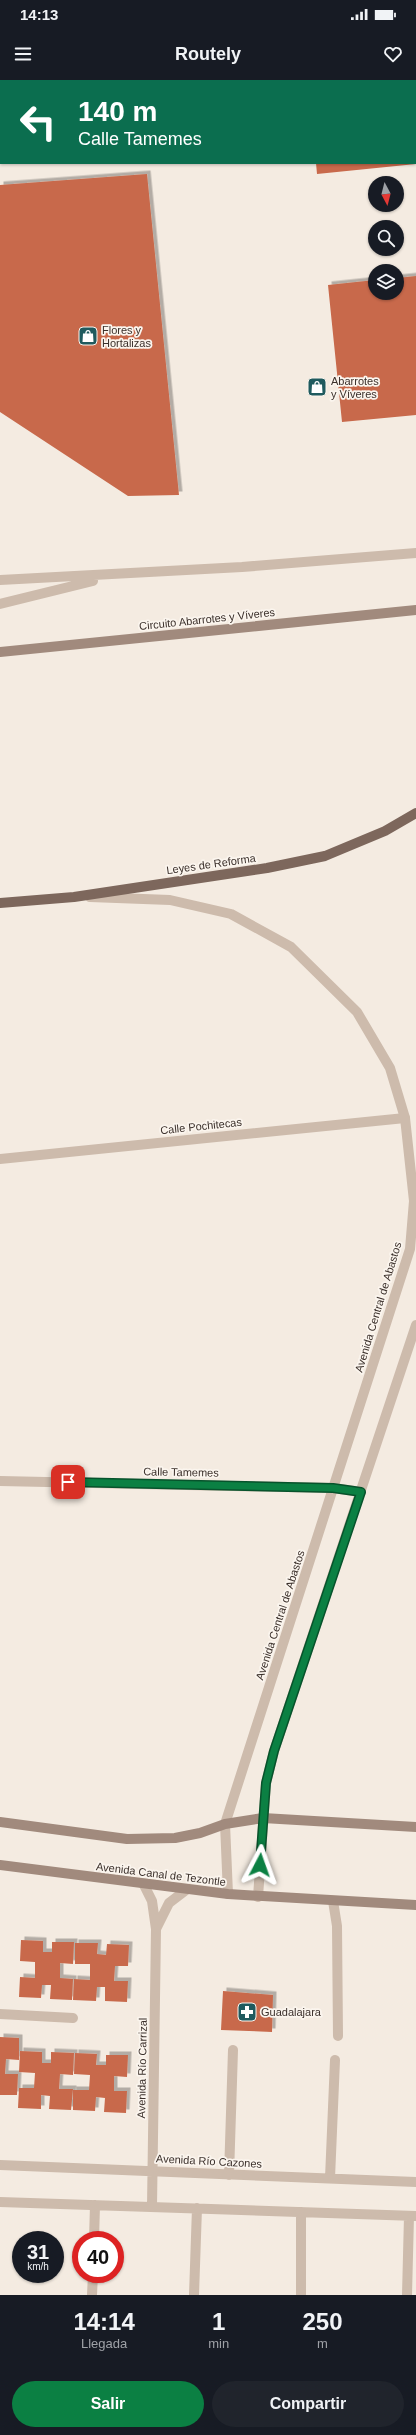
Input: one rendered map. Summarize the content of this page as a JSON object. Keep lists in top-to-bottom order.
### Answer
{
  "streets": {
    "main road": ["Circuito Abarrotes y Víveres", "Leyes de Reforma", "Avenida Canal de Tezontle"],
    "street": [
      "Calle Pochitecas",
      "Avenida Central de Abastos",
      "Calle Tamemes",
      "Avenida Río Carrizal",
      "Avenida Río Cazones"
    ]
  },
  "crossings": [
    ["Leyes de Reforma", "Avenida Central de Abastos"],
    ["Calle Pochitecas", "Avenida Central de Abastos"],
    ["Avenida Central de Abastos", "Calle Tamemes"],
    ["Avenida Central de Abastos", "Avenida Canal de Tezontle"],
    ["Avenida Canal de Tezontle", "Avenida Río Carrizal"],
    ["Avenida Río Carrizal", "Avenida Río Cazones"]
  ],
  "places": {
    "shop": ["Flores y Hortalizas", "Abarrotes y Víveres"],
    "pharmacy": ["Guadalajara"]
  },
  "north": "bottom",
  "page": {
    "status": "14:13",
    "header": "Routely",
    "turn": ["140 m", "Calle Tamemes"],
    "speed": "31 km/h",
    "limit": "40",
    "eta": [
      "14:14",
      "Llegada",
      "1",
      "min",
      "250",
      "m"
    ],
    "buttons": ["Salir", "Compartir"]
  }
}
